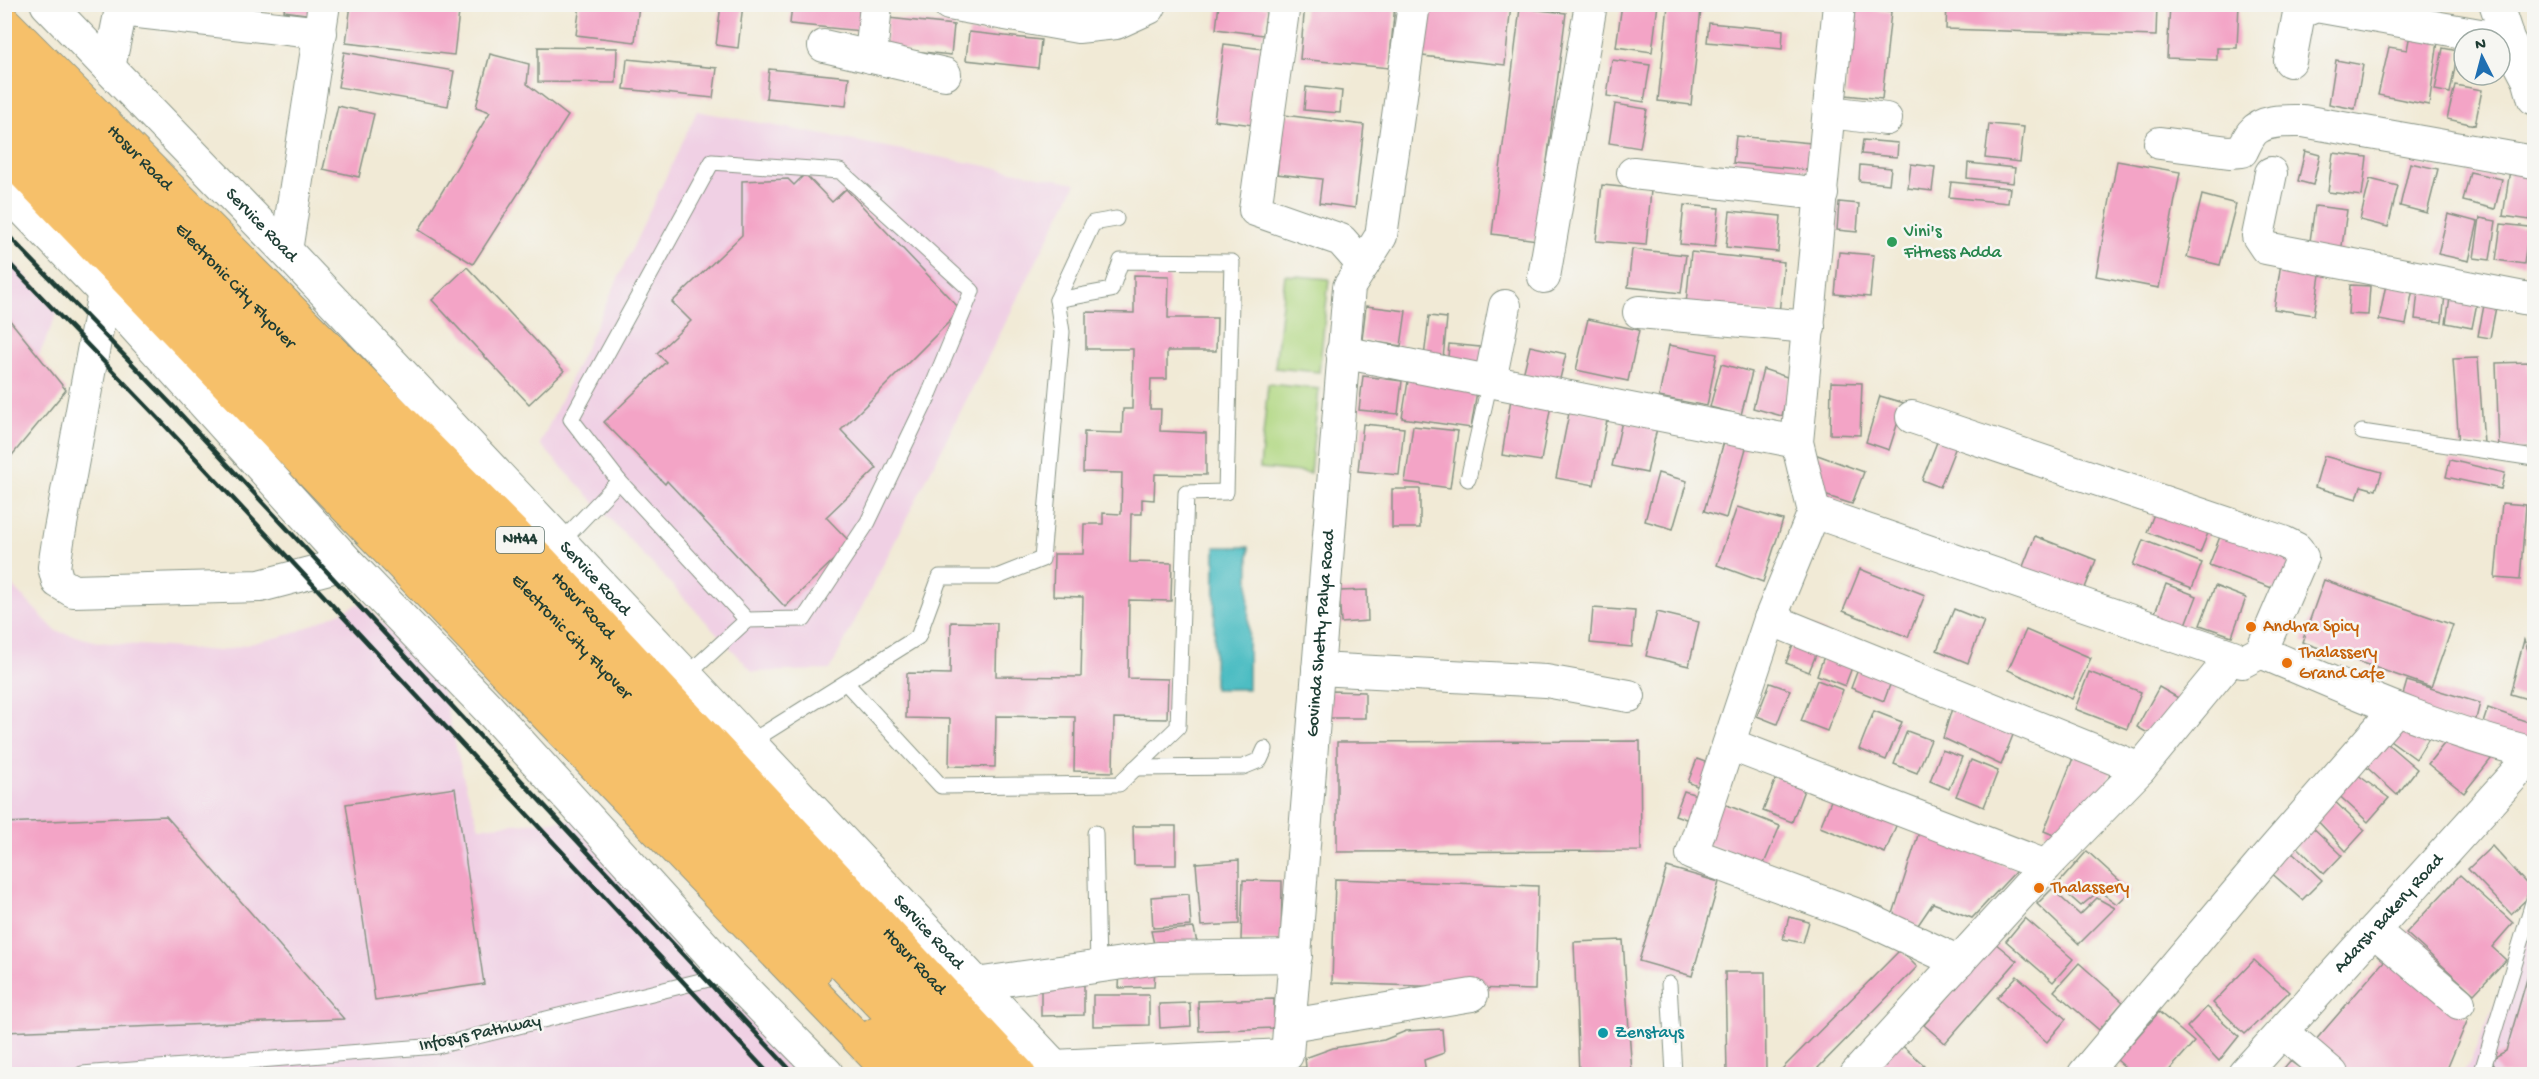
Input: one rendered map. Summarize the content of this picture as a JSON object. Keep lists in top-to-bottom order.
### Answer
{
  "streets": {
    "highway": ["Hosur Road", "Electronic City Flyover", "NH44"],
    "street": ["Service Road", "Govinda Shetty Palya Road", "Adarsh Bakery Road"],
    "lane": ["Infosys Pathway"]
  },
  "crossings": [
    ["Service Road", "Govinda Shetty Palya Road"]
  ],
  "places": [
    "Vini's Fitness Adda",
    "Andhra Spicy",
    "Thalassery Grand Cafe",
    "Thalassery",
    "Zenstays"
  ],
  "north": "top"
}
